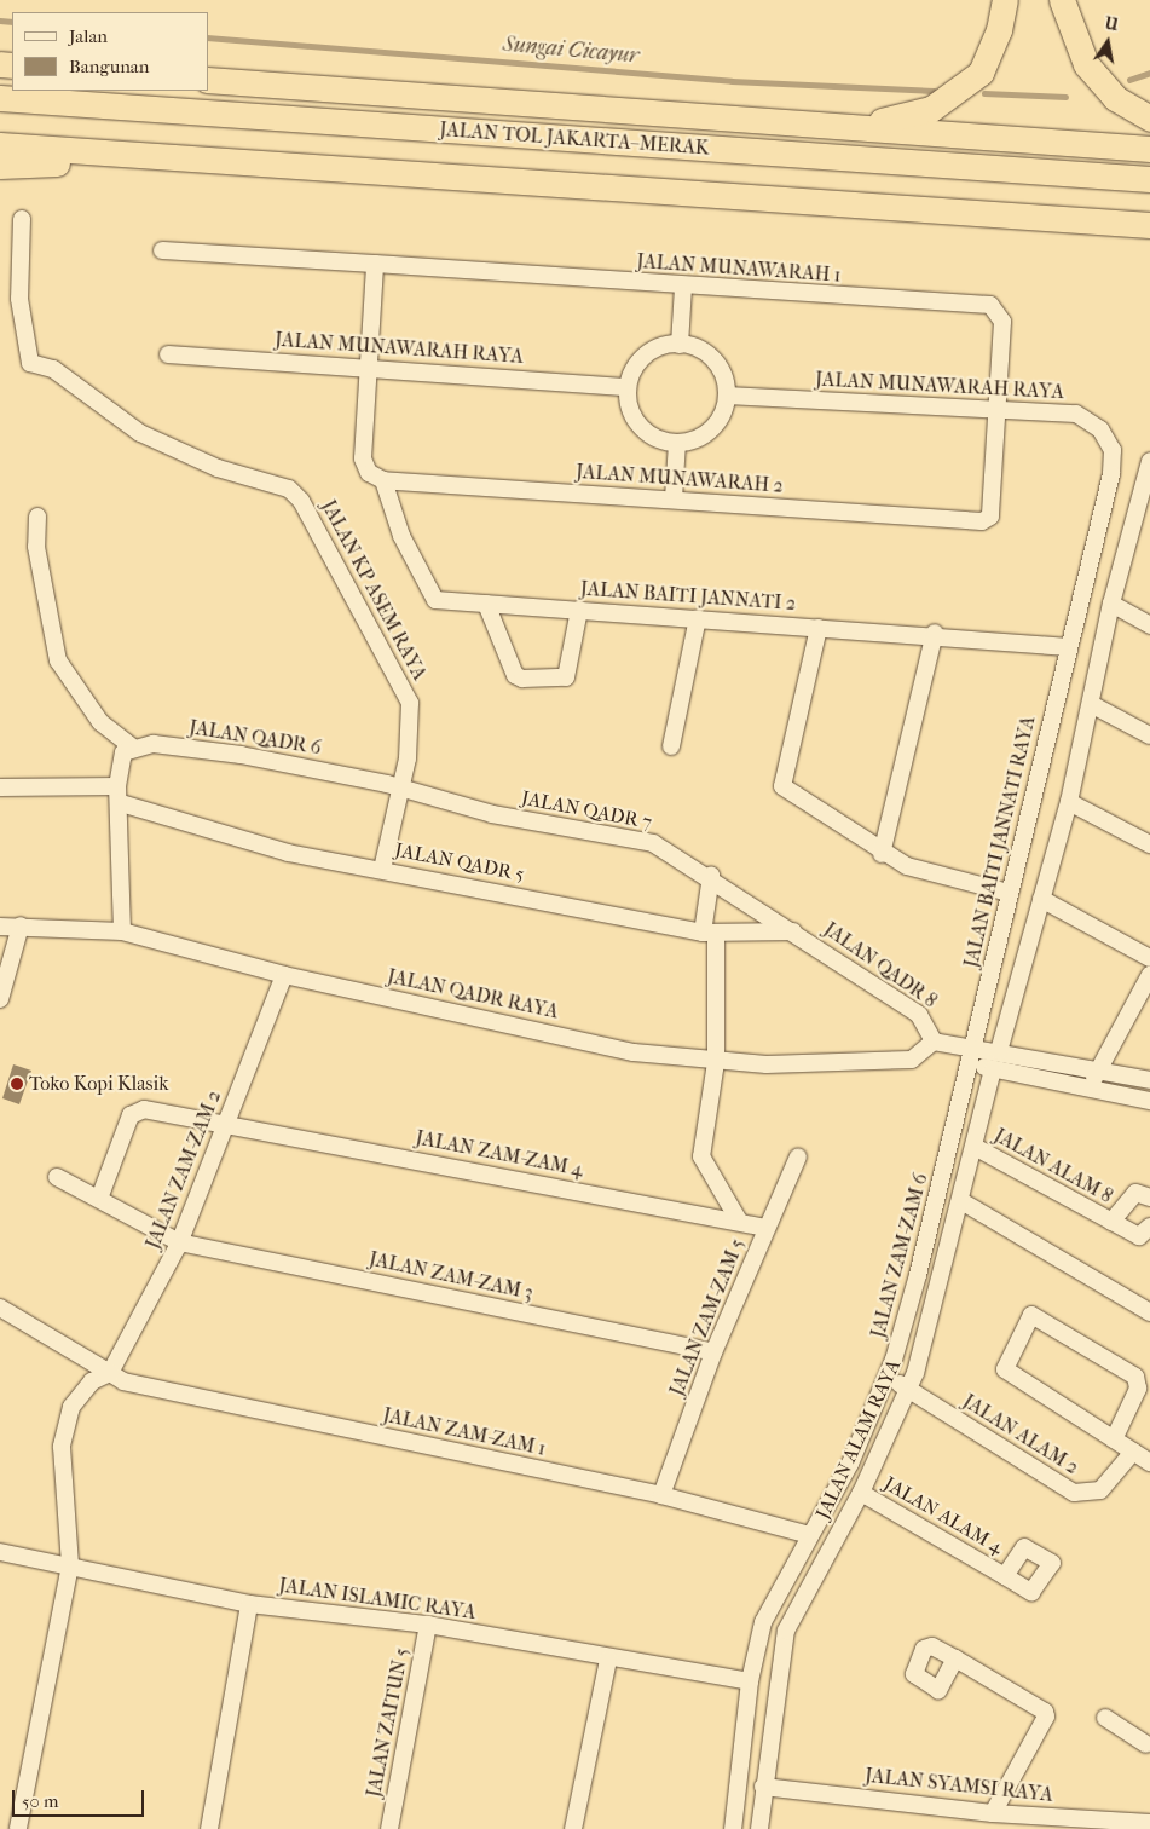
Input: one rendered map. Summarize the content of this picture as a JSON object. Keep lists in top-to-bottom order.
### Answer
{
  "streets": {
    "highway": ["JALAN TOL JAKARTA–MERAK"],
    "street": [
      "JALAN MUNAWARAH 1",
      "JALAN MUNAWARAH RAYA",
      "JALAN MUNAWARAH 2",
      "JALAN KP ASEM RAYA",
      "JALAN BAITI JANNATI 2",
      "JALAN QADR 6",
      "JALAN QADR 7",
      "JALAN BAITI JANNATI RAYA",
      "JALAN QADR 5",
      "JALAN QADR 8",
      "JALAN QADR RAYA",
      "JALAN ZAM-ZAM 4",
      "JALAN ALAM 8",
      "JALAN ZAM-ZAM 2",
      "JALAN ZAM-ZAM 6",
      "JALAN ZAM-ZAM 3",
      "JALAN ZAM-ZAM 5",
      "JALAN ZAM-ZAM 1",
      "JALAN ALAM 2",
      "JALAN ALAM RAYA",
      "JALAN ALAM 4",
      "JALAN ISLAMIC RAYA",
      "JALAN ZAITUN 5",
      "JALAN SYAMSI RAYA"
    ]
  },
  "crossings": [
    ["JALAN MUNAWARAH 1", "JALAN MUNAWARAH RAYA"],
    ["JALAN MUNAWARAH 1", "JALAN MUNAWARAH 2"],
    ["JALAN MUNAWARAH RAYA", "JALAN MUNAWARAH 2"],
    ["JALAN MUNAWARAH RAYA", "JALAN BAITI JANNATI 2"],
    ["JALAN MUNAWARAH RAYA", "JALAN BAITI JANNATI RAYA"],
    ["JALAN MUNAWARAH 2", "JALAN BAITI JANNATI 2"],
    ["JALAN KP ASEM RAYA", "JALAN QADR 6"],
    ["JALAN KP ASEM RAYA", "JALAN QADR 7"],
    ["JALAN BAITI JANNATI 2", "JALAN BAITI JANNATI RAYA"],
    ["JALAN QADR 6", "JALAN QADR 7"],
    ["JALAN QADR 7", "JALAN QADR 5"],
    ["JALAN QADR 7", "JALAN QADR 8"],
    ["JALAN BAITI JANNATI RAYA", "JALAN ZAM-ZAM 6"],
    ["JALAN QADR 5", "JALAN QADR 8"],
    ["JALAN QADR 8", "JALAN QADR RAYA"],
    ["JALAN QADR RAYA", "JALAN ZAM-ZAM 2"],
    ["JALAN ZAM-ZAM 4", "JALAN ZAM-ZAM 2"],
    ["JALAN ZAM-ZAM 4", "JALAN ZAM-ZAM 3"],
    ["JALAN ZAM-ZAM 4", "JALAN ZAM-ZAM 5"],
    ["JALAN ALAM 8", "JALAN ALAM RAYA"],
    ["JALAN ZAM-ZAM 2", "JALAN ZAM-ZAM 3"],
    ["JALAN ZAM-ZAM 2", "JALAN ZAM-ZAM 1"],
    ["JALAN ZAM-ZAM 6", "JALAN ZAM-ZAM 1"],
    ["JALAN ZAM-ZAM 6", "JALAN ALAM 2"],
    ["JALAN ZAM-ZAM 6", "JALAN ISLAMIC RAYA"],
    ["JALAN ZAM-ZAM 3", "JALAN ZAM-ZAM 5"],
    ["JALAN ZAM-ZAM 5", "JALAN ZAM-ZAM 1"],
    ["JALAN ALAM 2", "JALAN ALAM RAYA"],
    ["JALAN ALAM RAYA", "JALAN ALAM 4"],
    ["JALAN ALAM RAYA", "JALAN SYAMSI RAYA"],
    ["JALAN ISLAMIC RAYA", "JALAN ZAITUN 5"]
  ],
  "water": ["Sungai Cicayur"],
  "places": ["Toko Kopi Klasik"],
  "legend": ["Jalan", "Bangunan"],
  "scale_bar": "50 m",
  "north": "top"
}
